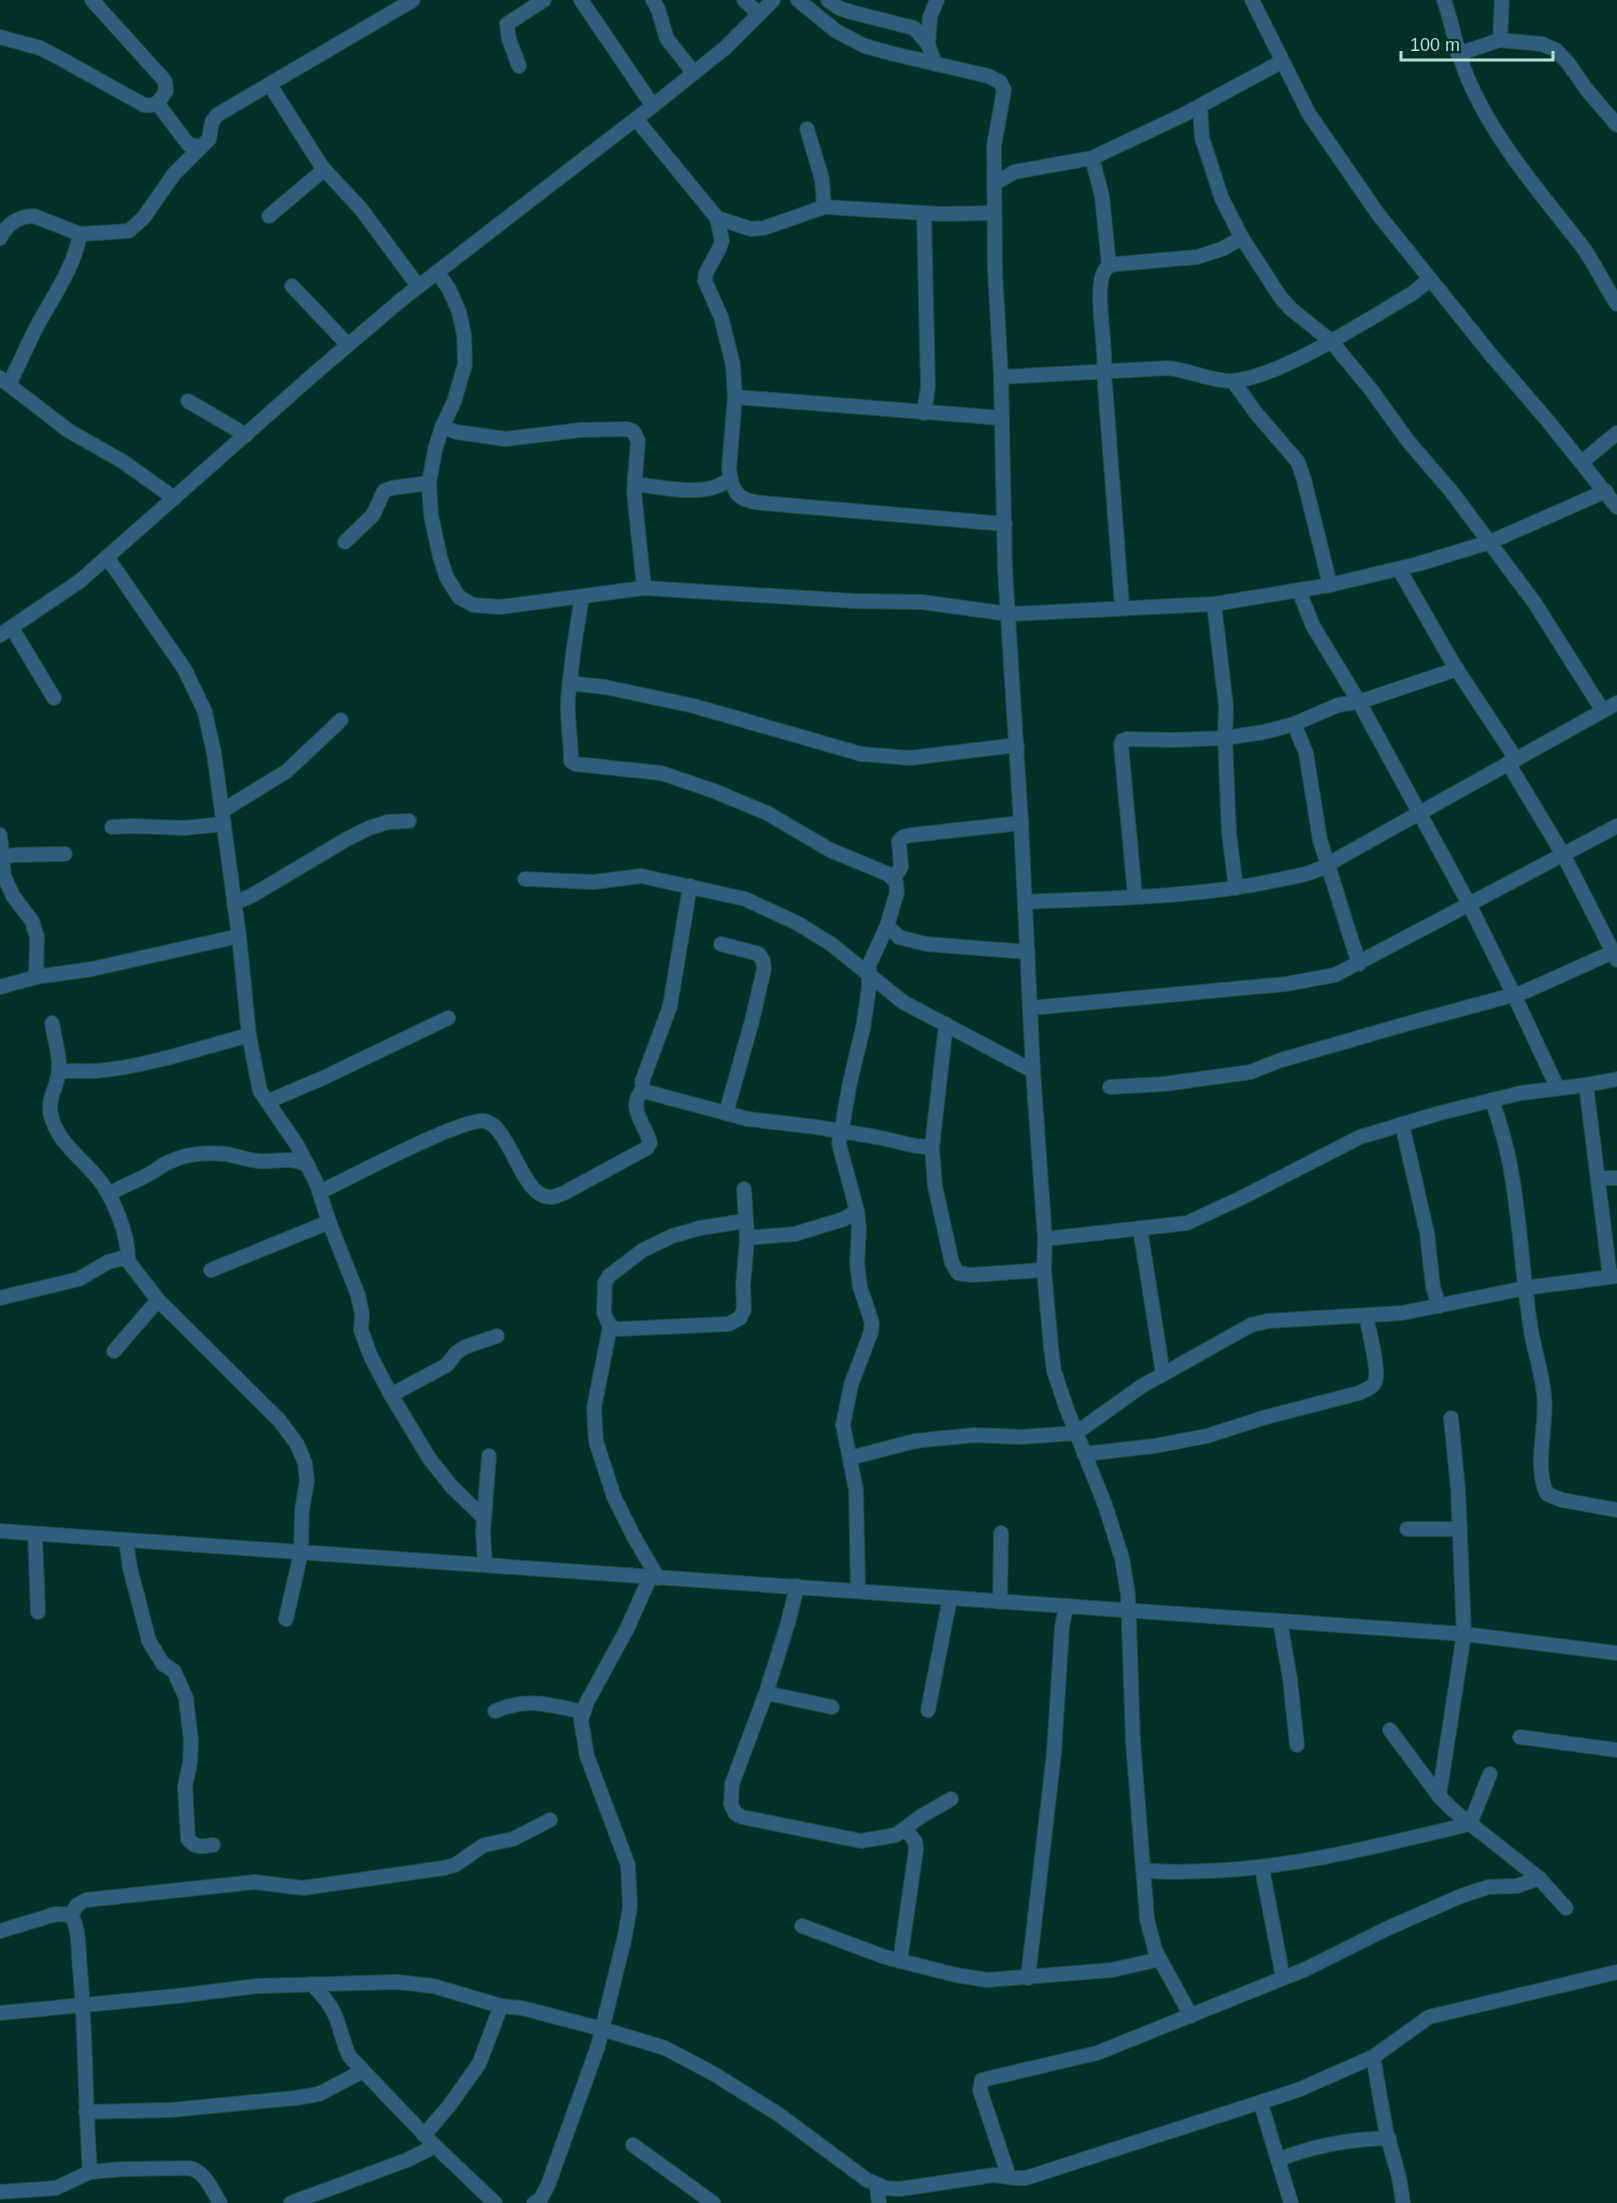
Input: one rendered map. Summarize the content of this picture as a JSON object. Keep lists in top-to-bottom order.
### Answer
{
  "scale_bar": "100 m"
}
